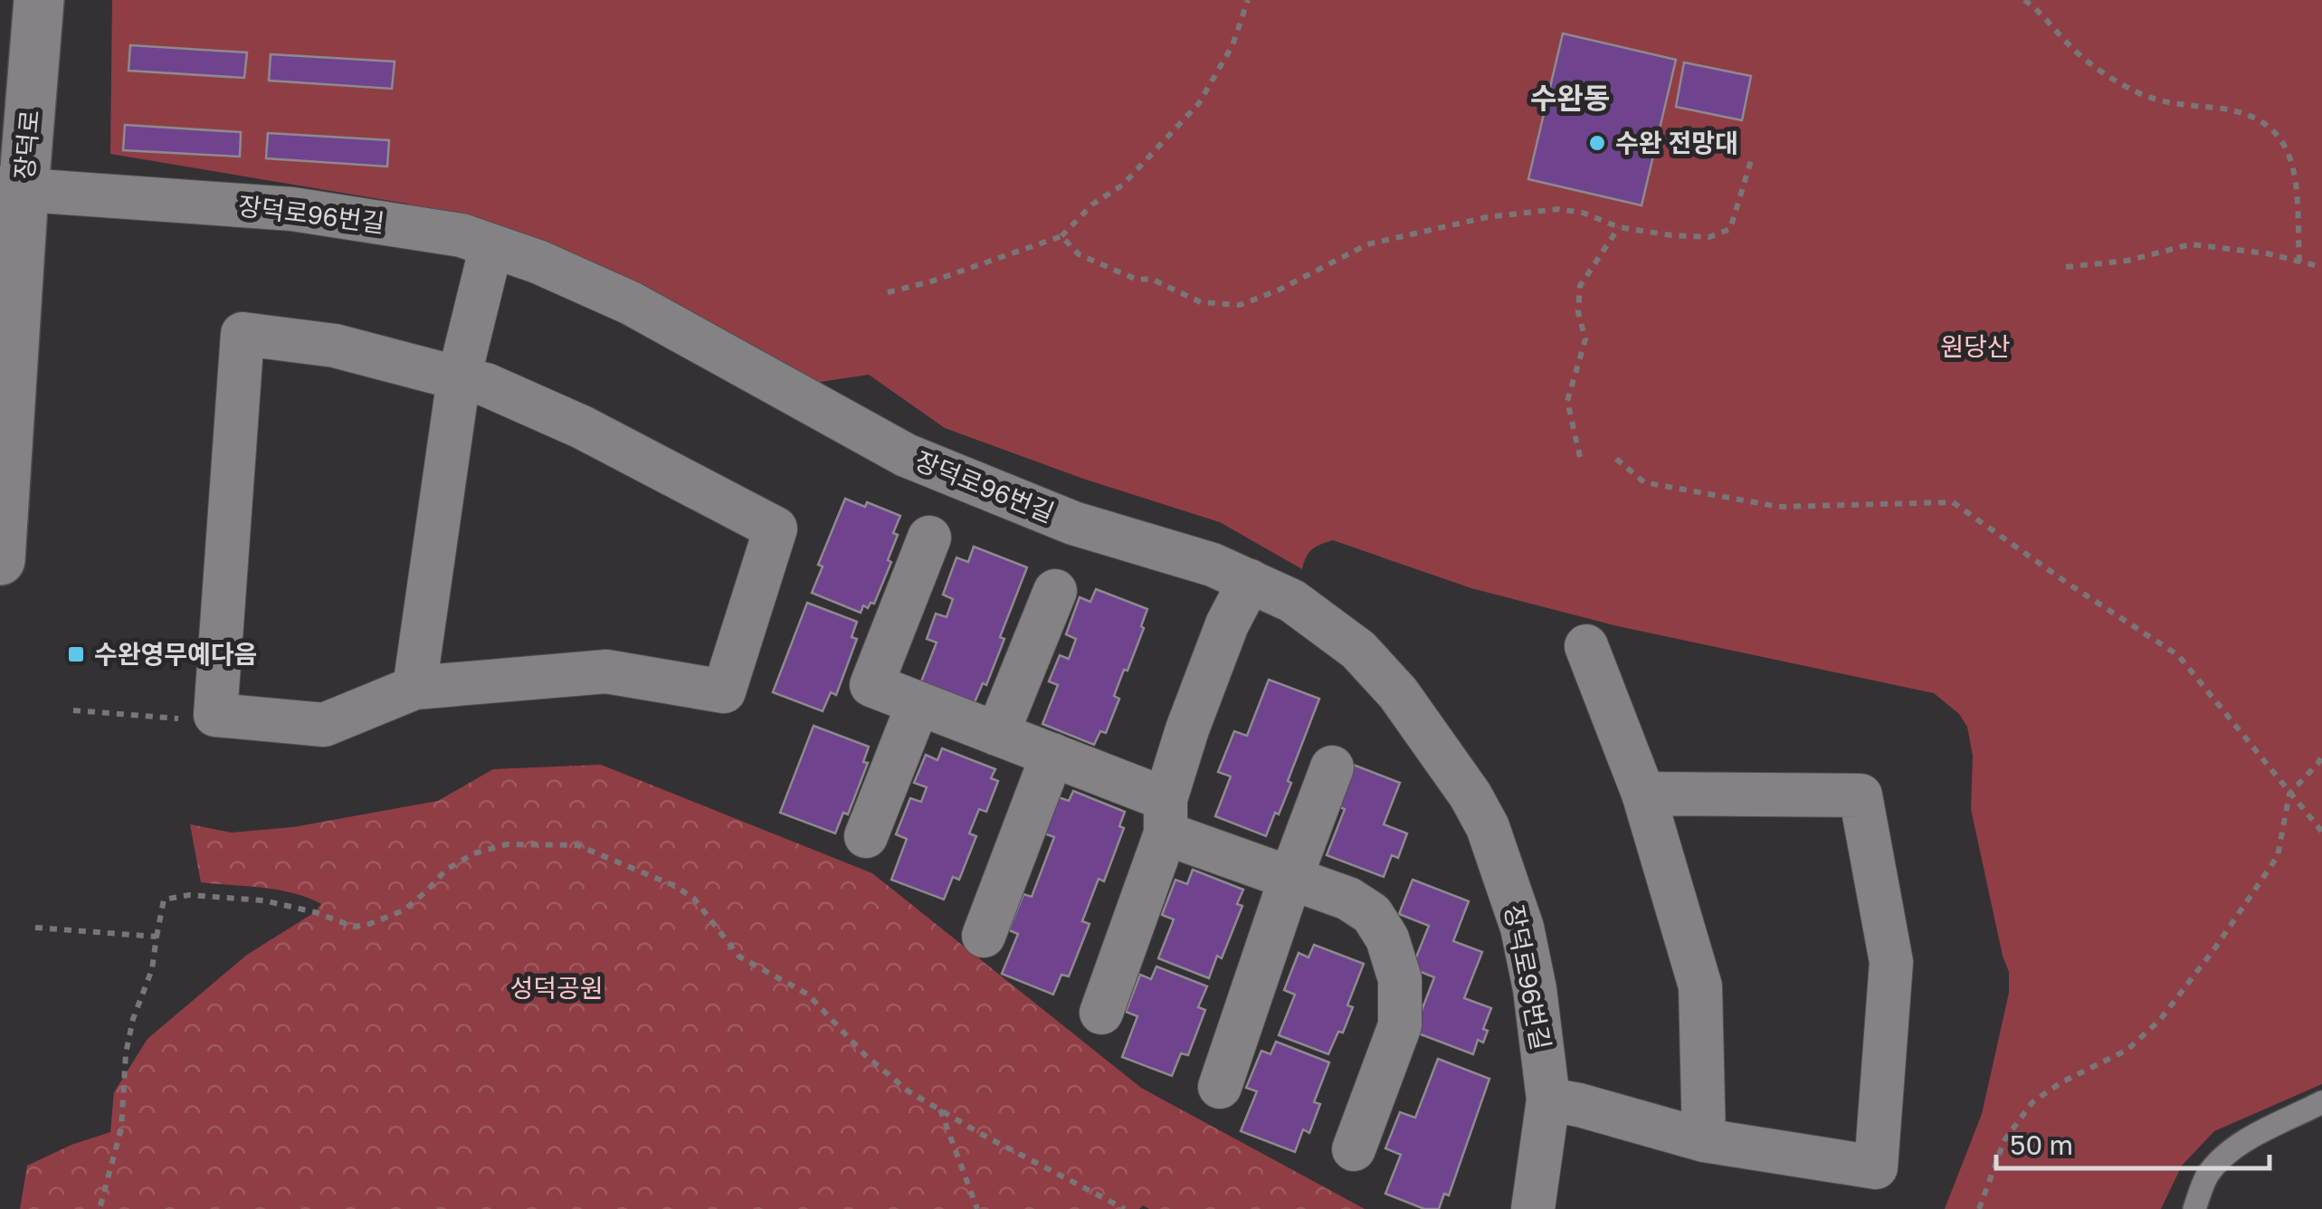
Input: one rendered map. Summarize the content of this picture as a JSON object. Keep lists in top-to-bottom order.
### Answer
{
  "streets": {
    "main road": ["장덕로"],
    "street": ["장덕로96번길"]
  },
  "crossings": [
    ["장덕로", "장덕로96번길"]
  ],
  "districts": ["수완동"],
  "parks": ["원당산", "성덕공원"],
  "places": {
    "other": ["수완 전망대"],
    "transit": ["수완영무예다음"]
  },
  "scale_bar": "50 m"
}
